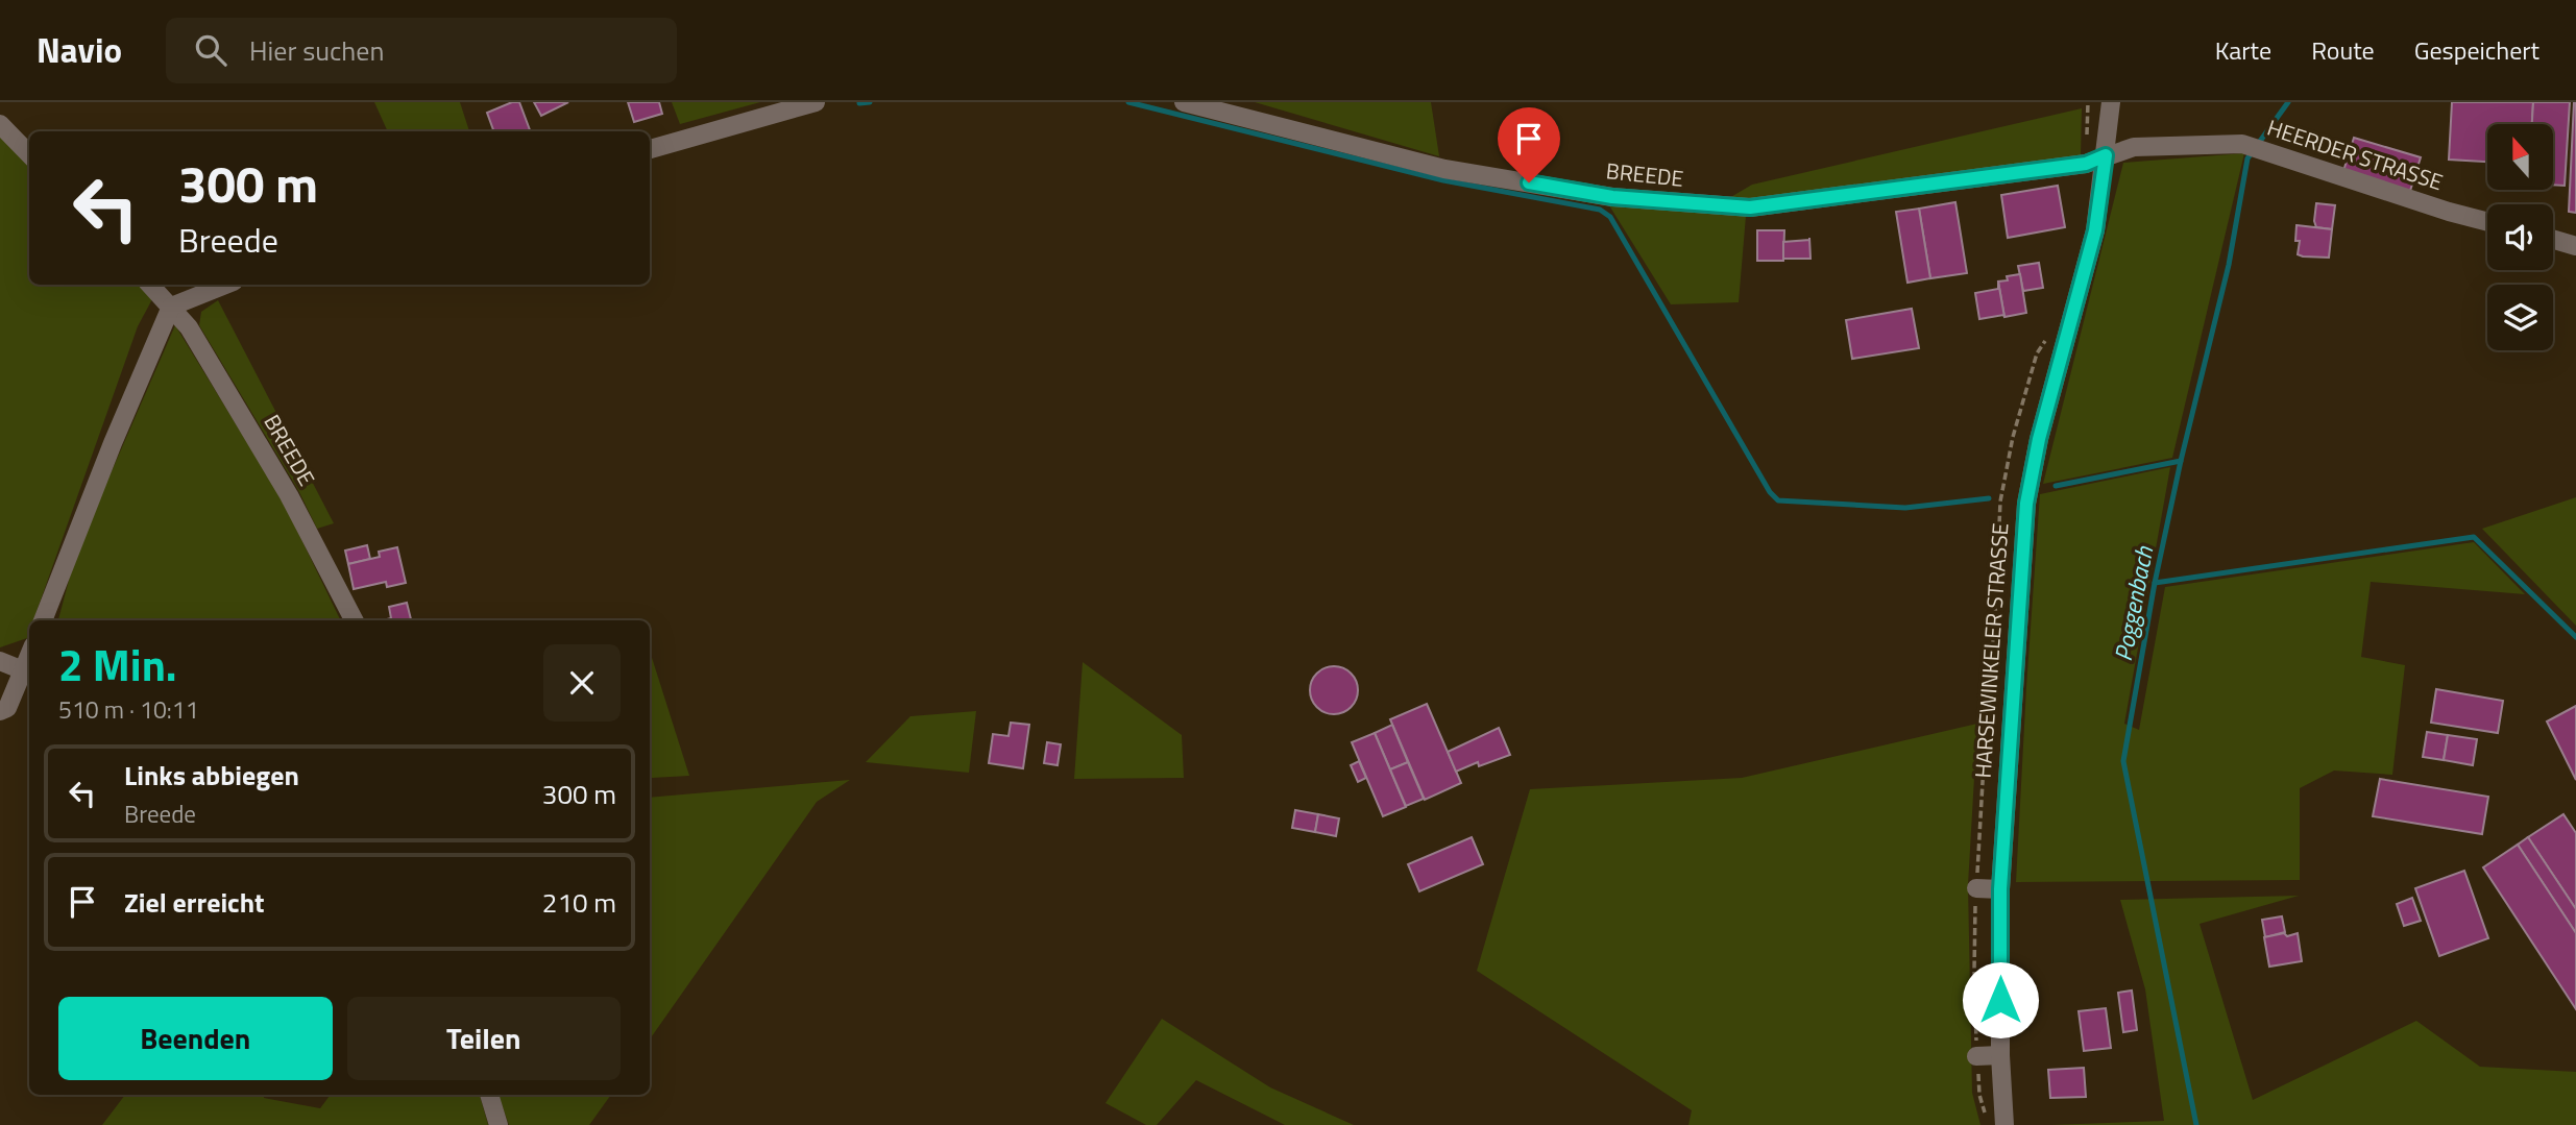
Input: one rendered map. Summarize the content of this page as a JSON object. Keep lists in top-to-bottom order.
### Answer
{
  "streets": {
    "street": ["HEERDER STRASSE", "BREEDE", "HARSEWINKELER STRASSE"]
  },
  "crossings": [
    ["HEERDER STRASSE", "BREEDE"],
    ["HEERDER STRASSE", "HARSEWINKELER STRASSE"],
    ["BREEDE", "HARSEWINKELER STRASSE"]
  ],
  "water": ["Poggenbach"],
  "north": "top",
  "page": {
    "header": "Navio",
    "search": "Hier suchen",
    "nav": ["Karte", "Route", "Gespeichert"],
    "turn": ["300 m", "Breede"],
    "heading": ["2 Min.", "510 m · 10:11"],
    "list": [
      {
        "name": "Links abbiegen",
        "note": "Breede",
        "value": "300 m"
      },
      {
        "name": "Ziel erreicht",
        "value": "210 m"
      }
    ],
    "buttons": ["Beenden", "Teilen"]
  }
}
